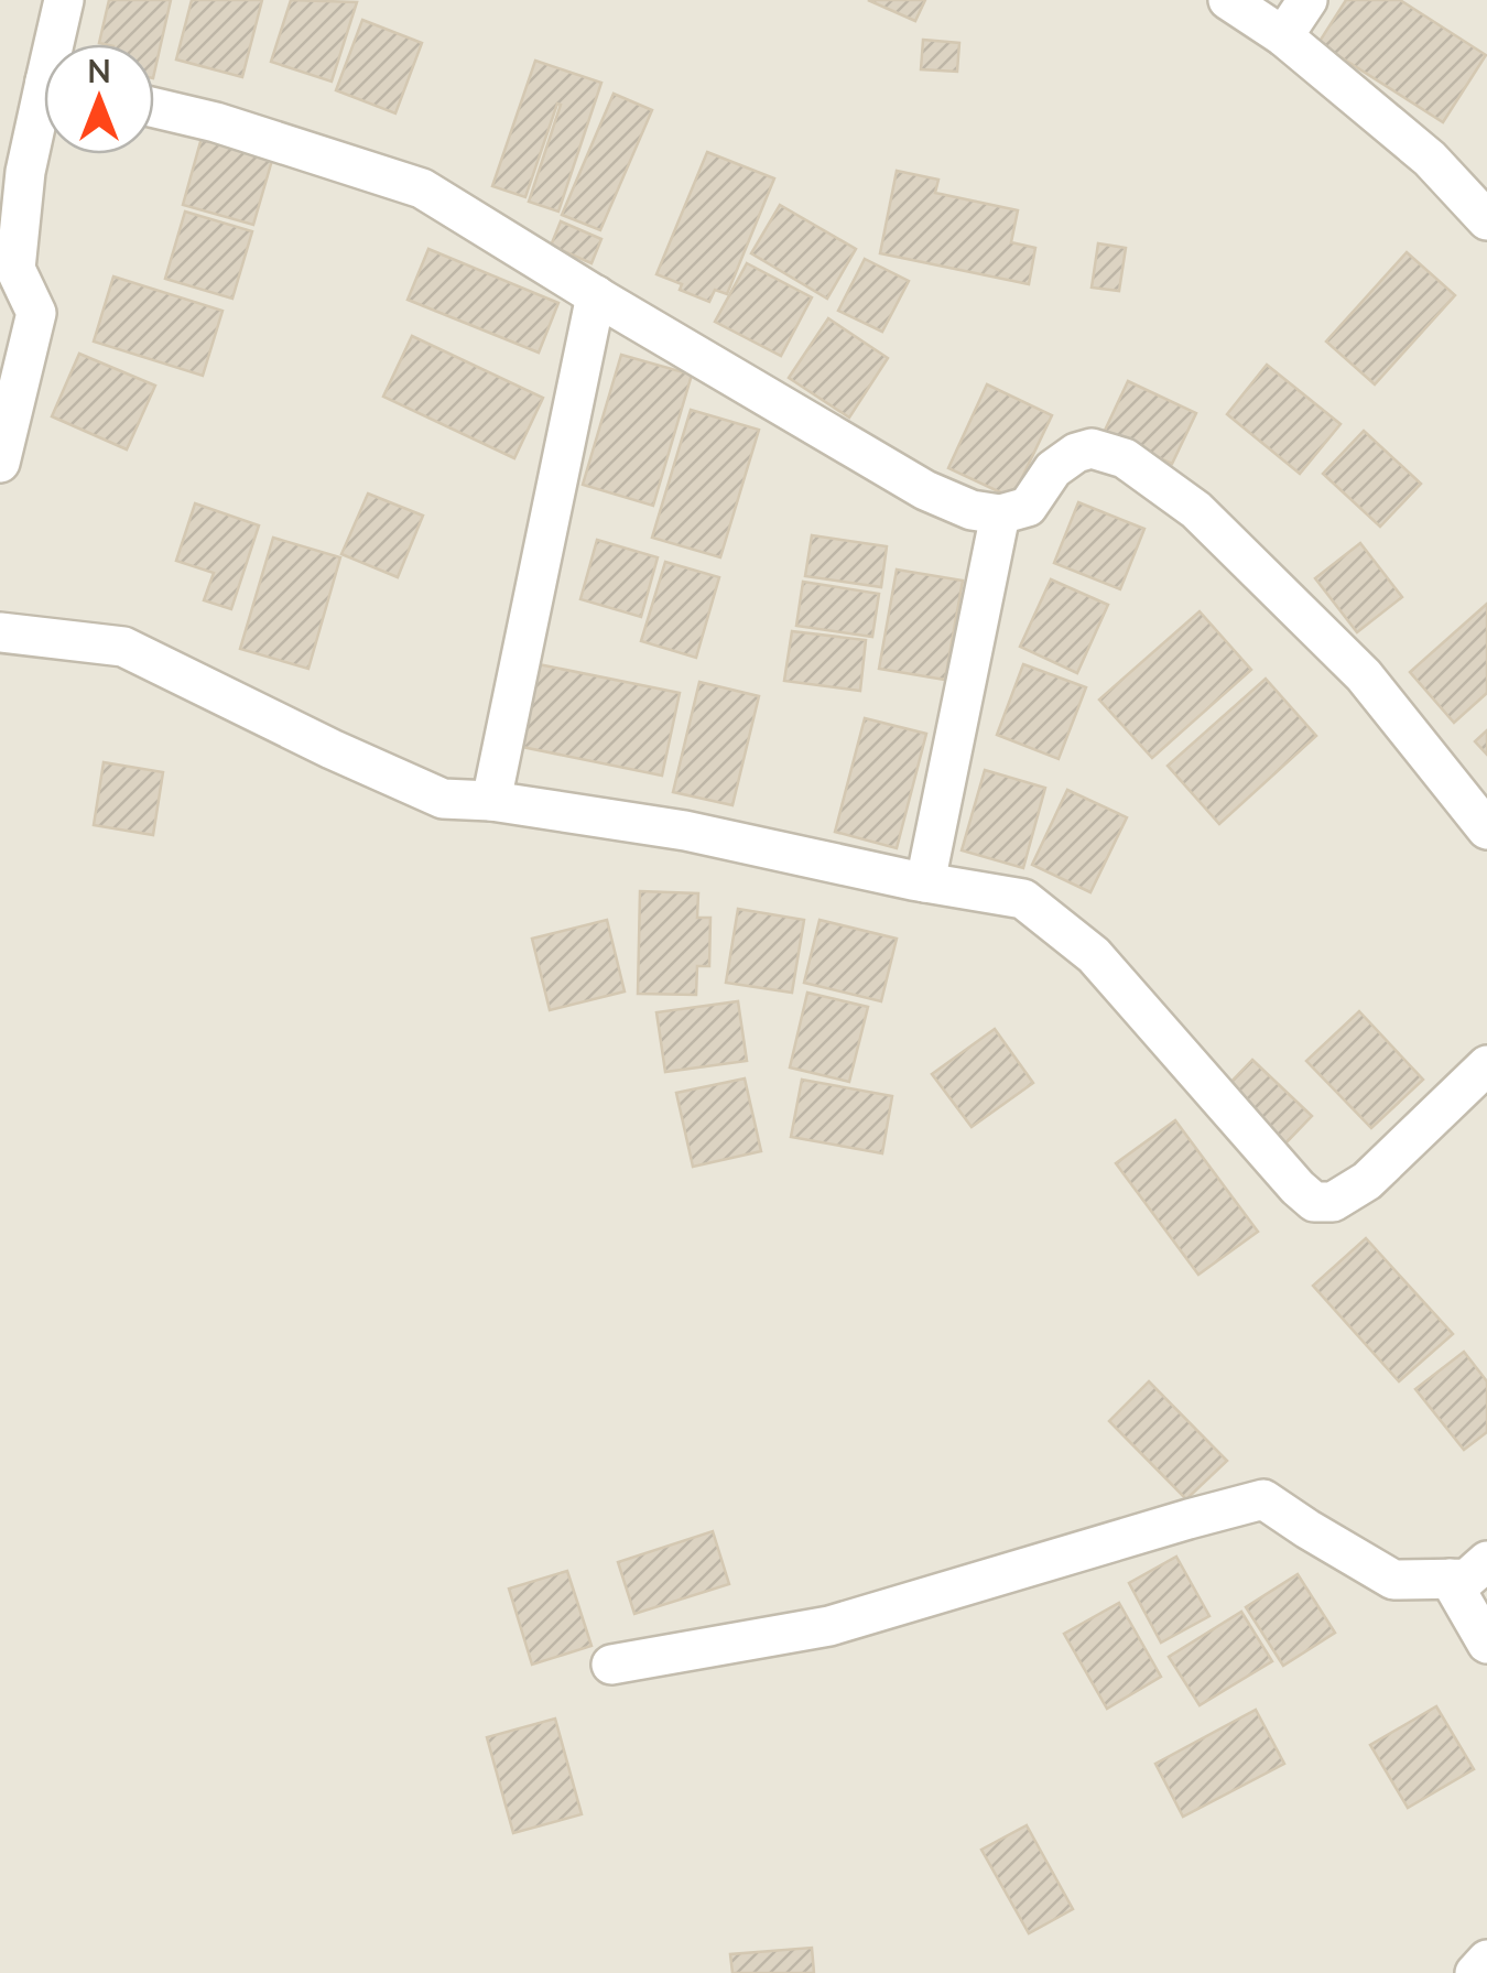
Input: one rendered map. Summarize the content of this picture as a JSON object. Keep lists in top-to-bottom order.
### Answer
{
  "north": "top"
}
